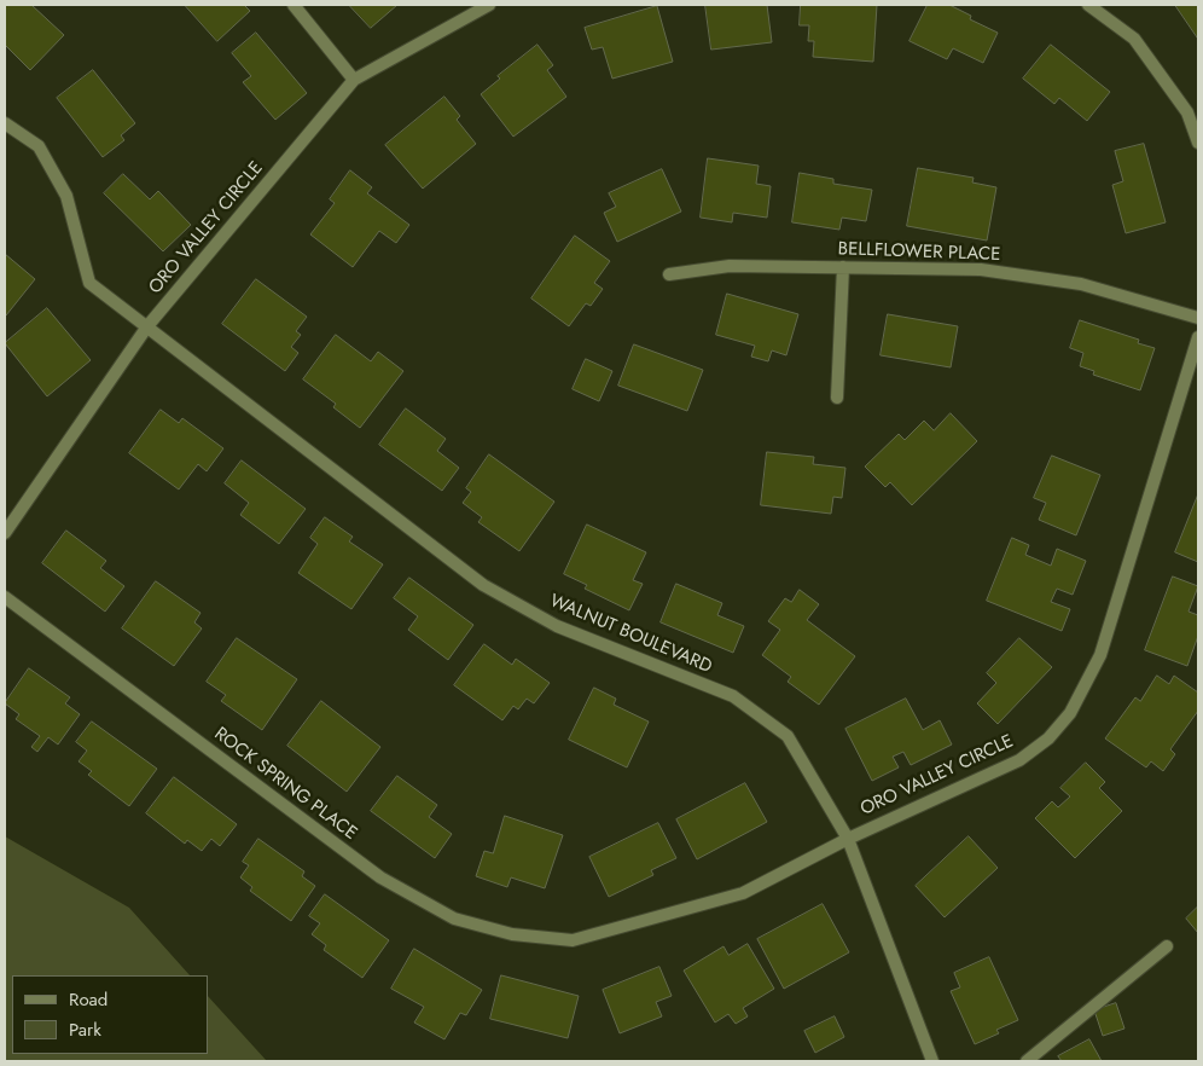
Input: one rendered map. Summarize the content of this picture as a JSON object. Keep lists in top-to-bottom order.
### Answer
{
  "streets": {
    "street": [
      "ORO VALLEY CIRCLE",
      "BELLFLOWER PLACE",
      "WALNUT BOULEVARD",
      "ROCK SPRING PLACE"
    ]
  },
  "crossings": [
    ["ORO VALLEY CIRCLE", "WALNUT BOULEVARD"],
    ["ORO VALLEY CIRCLE", "ROCK SPRING PLACE"]
  ],
  "legend": ["Road", "Park"]
}
